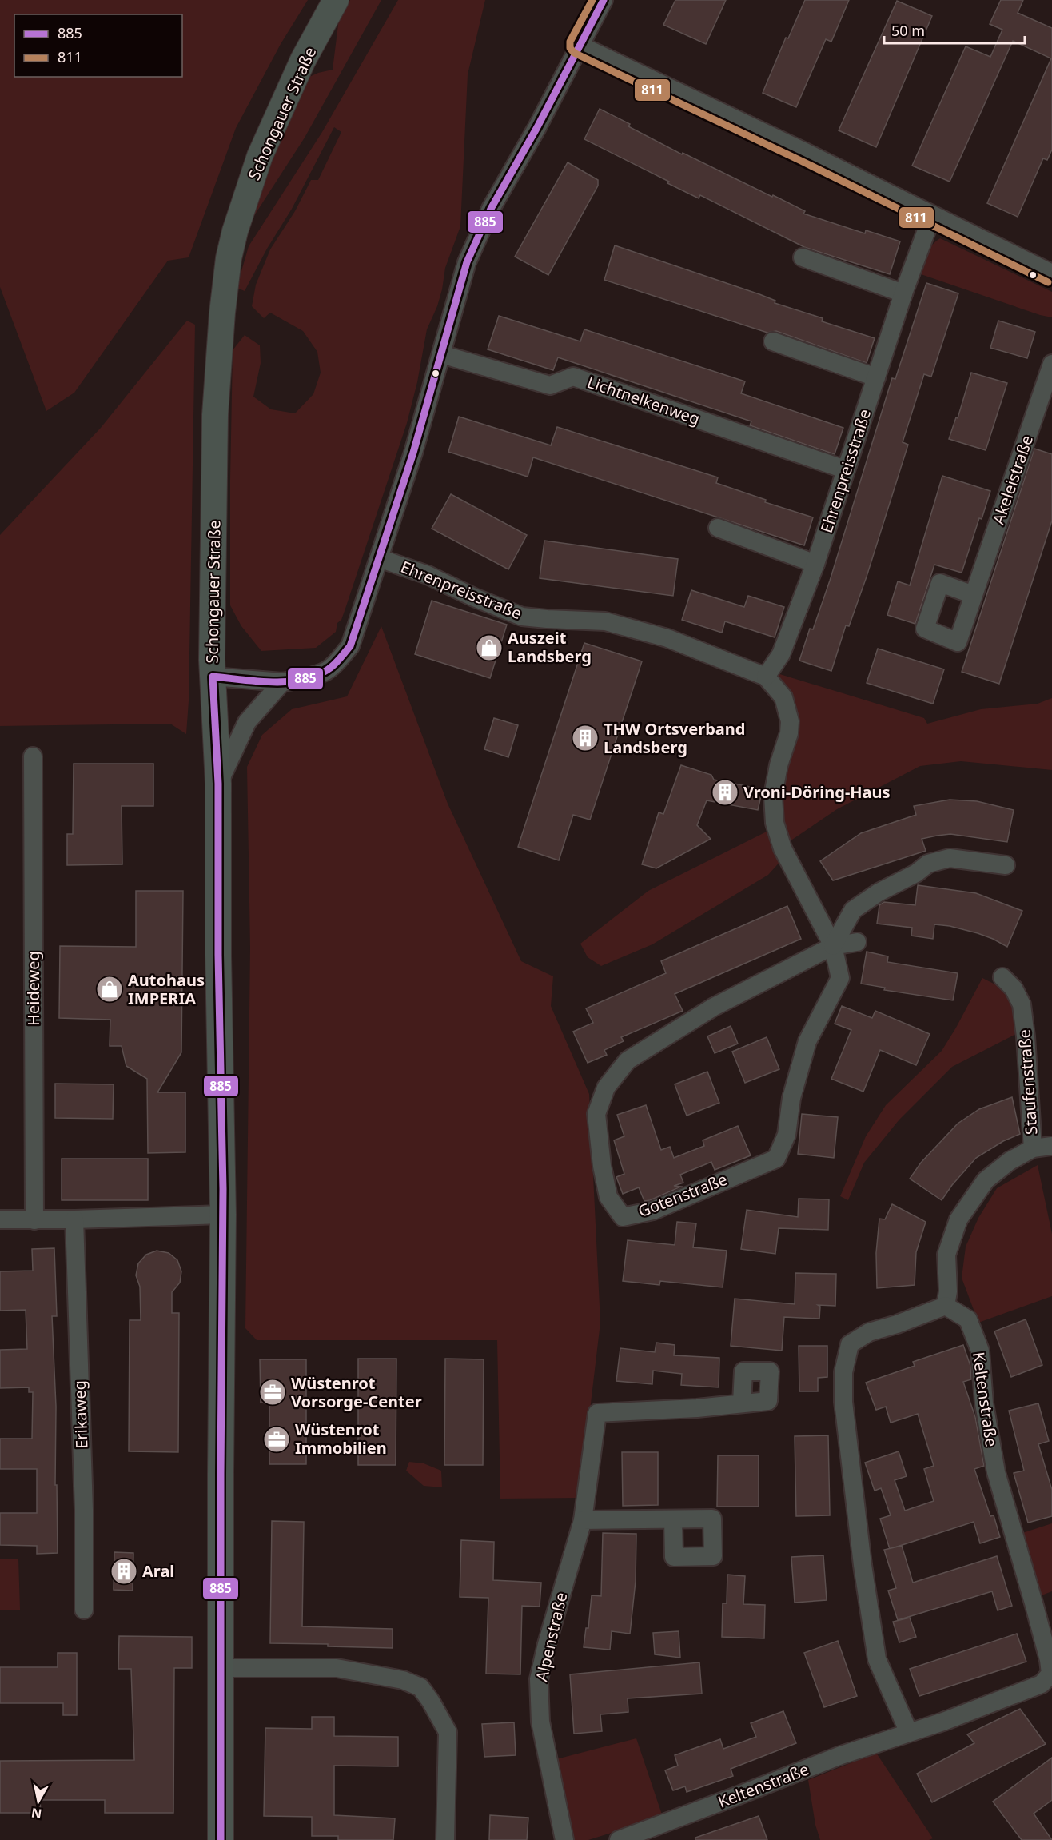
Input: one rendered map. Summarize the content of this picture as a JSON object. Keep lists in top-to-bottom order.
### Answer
{
  "streets": {
    "main road": ["Schongauer Straße"],
    "street": [
      "Lichtnelkenweg",
      "Ehrenpreisstraße",
      "Akeleistraße",
      "Heideweg",
      "Staufenstraße",
      "Gotenstraße",
      "Keltenstraße",
      "Erikaweg",
      "Alpenstraße"
    ]
  },
  "crossings": [
    ["Lichtnelkenweg", "Ehrenpreisstraße"],
    ["Ehrenpreisstraße", "Gotenstraße"],
    ["Staufenstraße", "Keltenstraße"]
  ],
  "places": {
    "shop": ["Auszeit Landsberg", "Autohaus IMPERIA"],
    "building": ["THW Ortsverband Landsberg", "Vroni-Döring-Haus", "Aral"],
    "office": ["Wüstenrot Vorsorge-Center", "Wüstenrot Immobilien"]
  },
  "lines": ["transit line 885", "transit line 811"],
  "legend": ["885", "811"],
  "scale_bar": "50 m",
  "north": "bottom"
}
